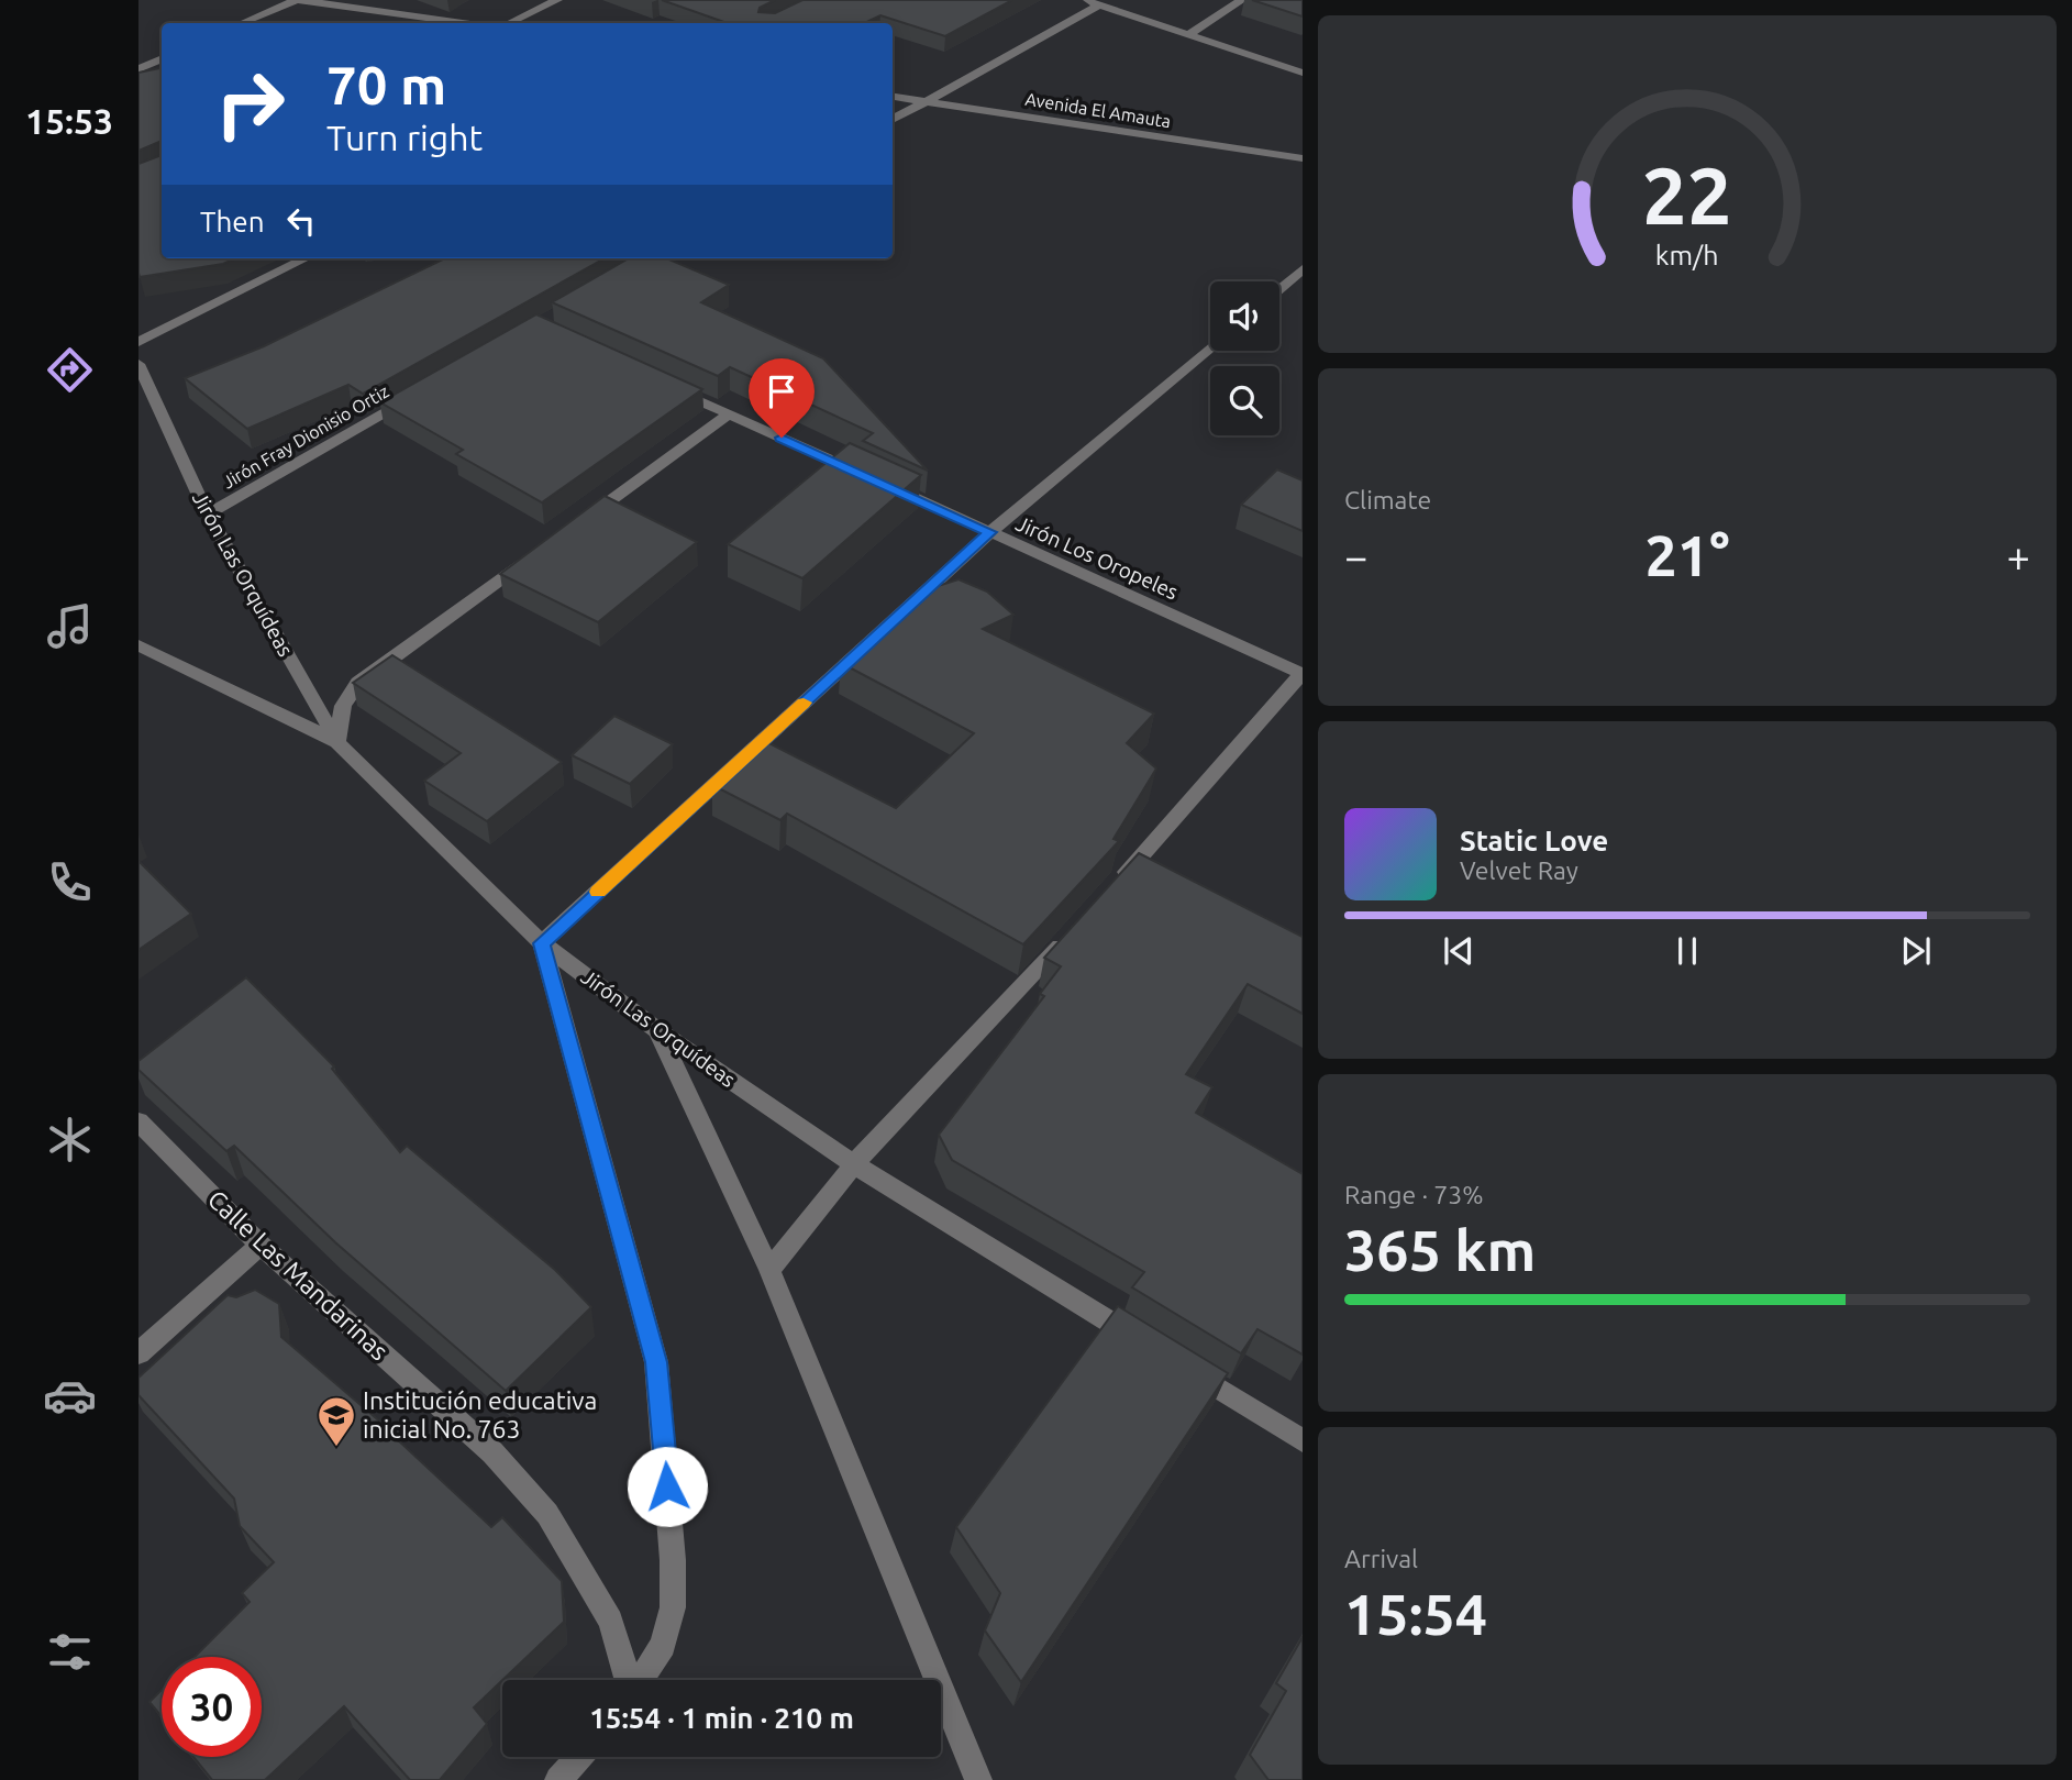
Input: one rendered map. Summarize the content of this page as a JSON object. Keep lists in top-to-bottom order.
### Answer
{
  "streets": {
    "street": [
      "Avenida El Amauta",
      "Jirón Fray Dionisio Ortiz",
      "Jirón Los Oropeles",
      "Jirón Las Orquídeas",
      "Calle Las Mandarinas"
    ]
  },
  "crossings": [
    ["Jirón Fray Dionisio Ortiz", "Jirón Las Orquídeas"]
  ],
  "places": {
    "school or university": ["Institución educativa inicial No. 763"]
  },
  "page": {
    "tabs": "15:53",
    "turn": ["70 m", "Turn right"],
    "then": "Then",
    "tile": [
      "Climate",
      ["Range · 73%", "365 km"],
      ["Arrival", "15:54"]
    ],
    "heat": ["−", "21°", "+"],
    "song": ["Static Love", "Velvet Ray"],
    "limit": "30",
    "trip": "15:54 · 1 min · 210 m",
    "gauge": ["22", "km/h"]
  }
}
